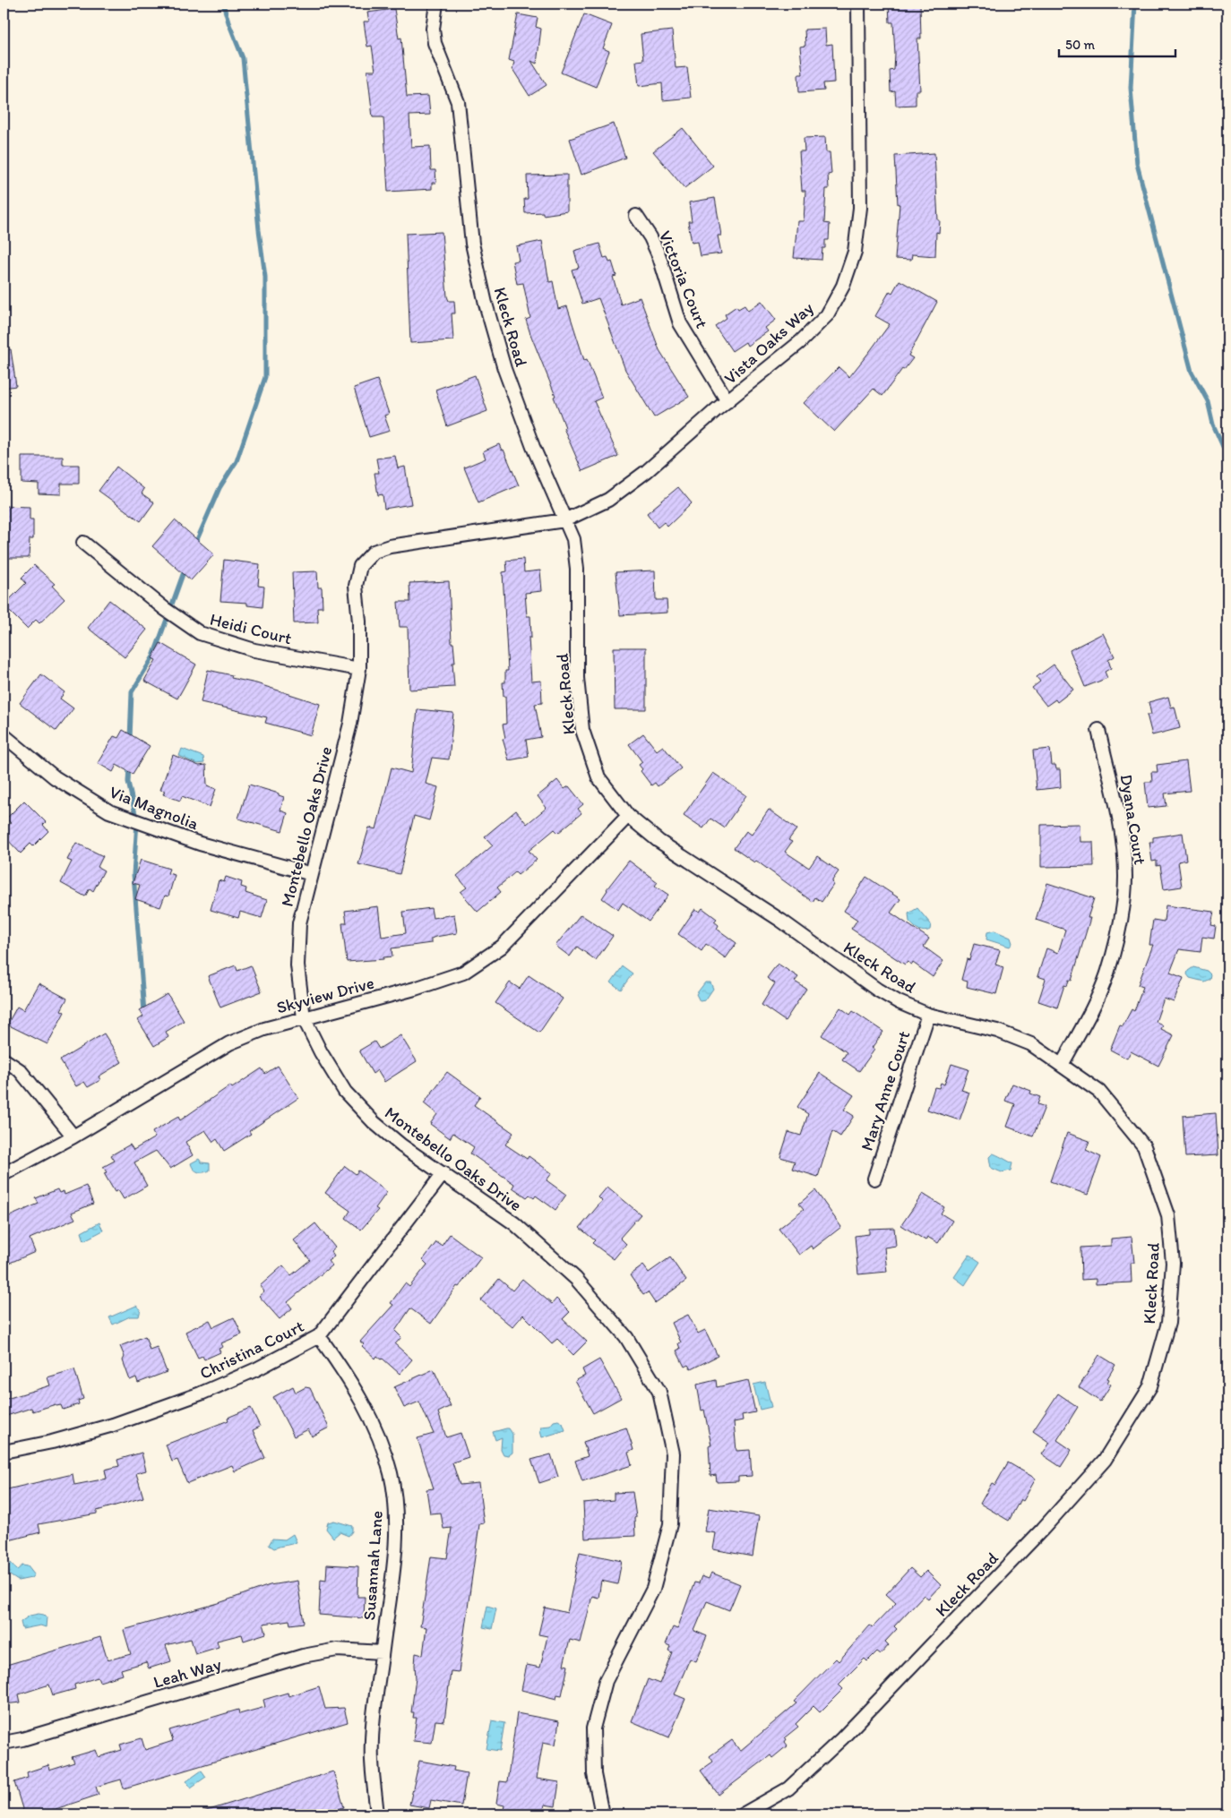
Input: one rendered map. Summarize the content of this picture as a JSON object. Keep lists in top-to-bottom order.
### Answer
{
  "streets": {
    "street": [
      "Victoria Court",
      "Kleck Road",
      "Vista Oaks Way",
      "Heidi Court",
      "Via Magnolia",
      "Dyana Court",
      "Montebello Oaks Drive",
      "Skyview Drive",
      "Mary Anne Court",
      "Christina Court",
      "Susannah Lane",
      "Leah Way"
    ]
  },
  "crossings": [
    ["Victoria Court", "Vista Oaks Way"],
    ["Kleck Road", "Vista Oaks Way"],
    ["Kleck Road", "Dyana Court"],
    ["Kleck Road", "Montebello Oaks Drive"],
    ["Kleck Road", "Skyview Drive"],
    ["Kleck Road", "Mary Anne Court"],
    ["Vista Oaks Way", "Montebello Oaks Drive"],
    ["Heidi Court", "Montebello Oaks Drive"],
    ["Via Magnolia", "Montebello Oaks Drive"],
    ["Montebello Oaks Drive", "Skyview Drive"],
    ["Montebello Oaks Drive", "Christina Court"],
    ["Christina Court", "Susannah Lane"],
    ["Susannah Lane", "Leah Way"]
  ],
  "scale_bar": "50 m"
}
